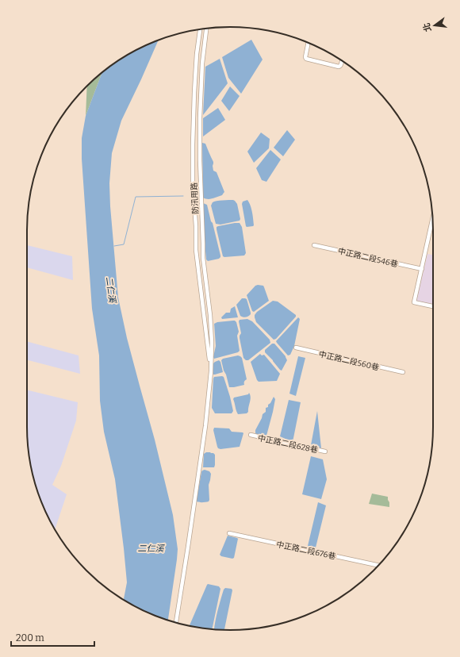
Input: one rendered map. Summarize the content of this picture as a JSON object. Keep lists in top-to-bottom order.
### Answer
{
  "streets": {
    "street": [
      "防汛用路",
      "中正路二段546巷",
      "中正路二段560巷",
      "中正路二段628巷",
      "中正路二段676巷"
    ]
  },
  "water": ["二仁溪"],
  "scale_bar": "200 m",
  "north": "left"
}
